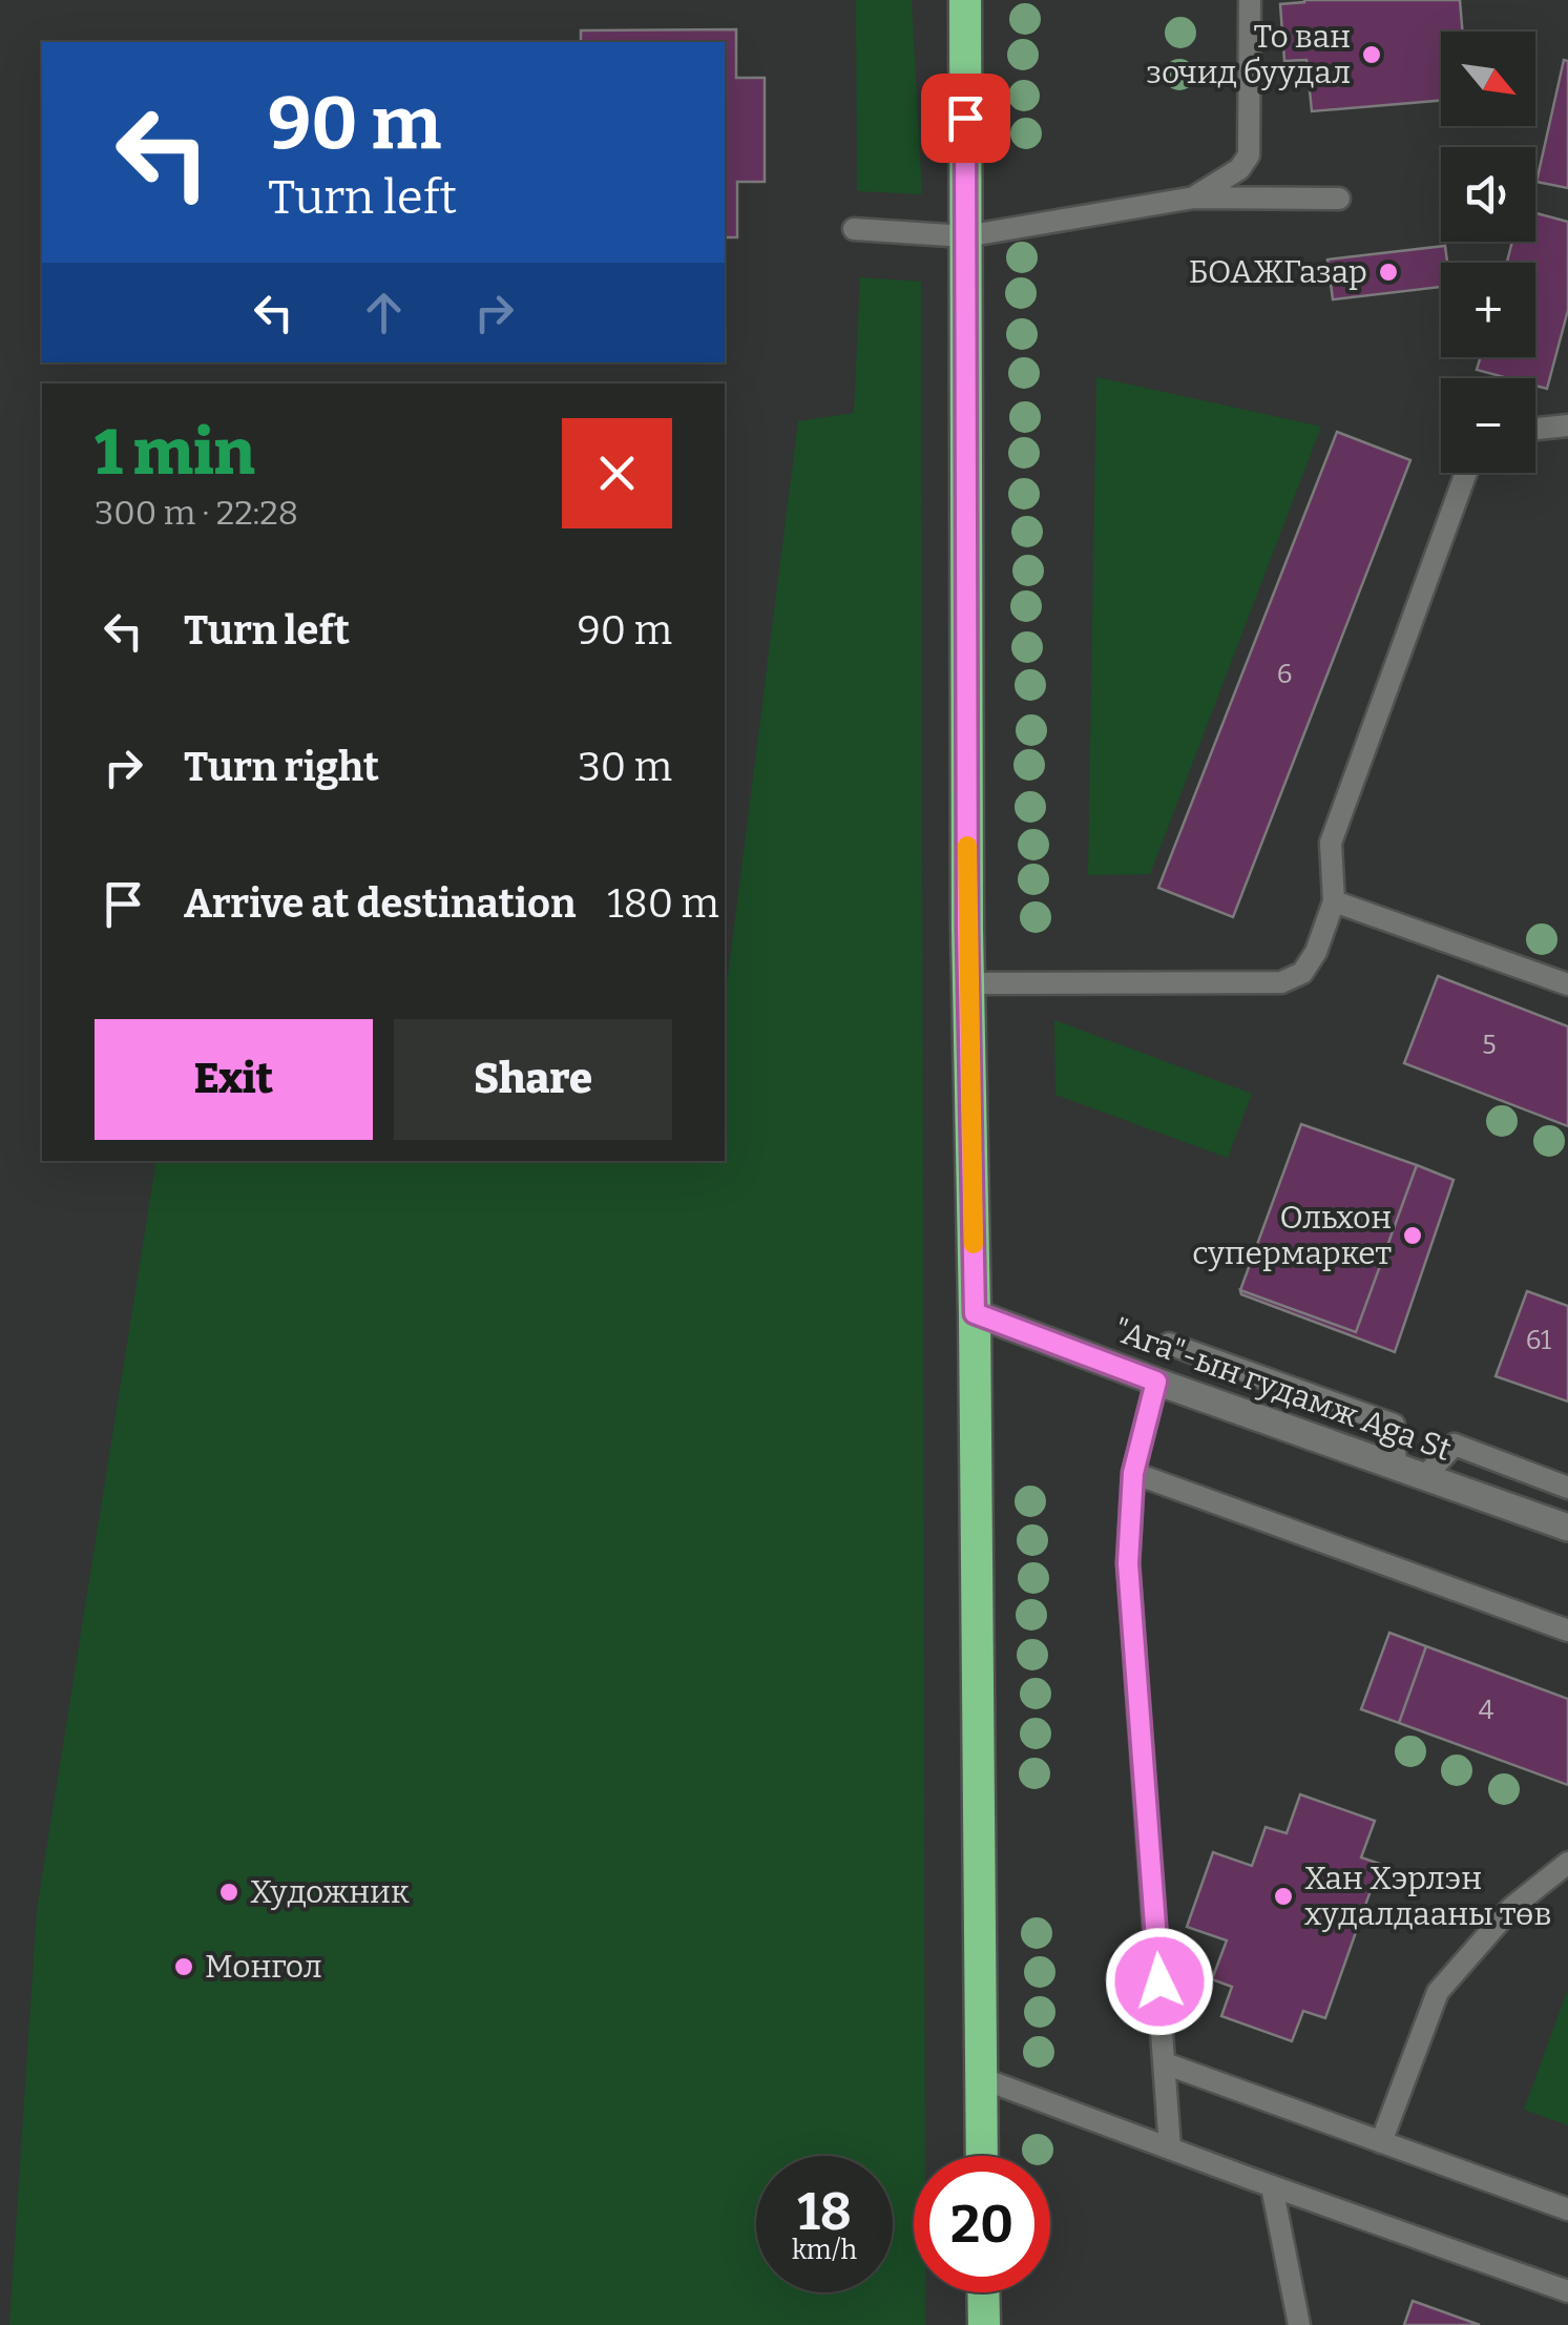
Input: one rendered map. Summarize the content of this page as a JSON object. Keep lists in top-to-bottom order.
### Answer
{
  "streets": {
    "street": ["\"Ага\"-ын гудамж Aga St"]
  },
  "places": [
    "То ван зочид буудал",
    "БОАЖГазар",
    "Ольхон супермаркет",
    "Художник",
    "Хан Хэрлэн худалдааны төв",
    "Монгол"
  ],
  "house_numbers": [
    "6",
    "5",
    "61",
    "4"
  ],
  "north": "bottom right",
  "page": {
    "map_buttons": ["+", "−"],
    "turn": ["90 m", "Turn left"],
    "heading": ["1 min", "300 m · 22:28"],
    "list": [
      {
        "name": "Turn left",
        "value": "90 m"
      },
      {
        "name": "Turn right",
        "value": "30 m"
      },
      {
        "name": "Arrive at destination",
        "value": "180 m"
      }
    ],
    "buttons": ["Exit", "Share"],
    "speed": "18 km/h",
    "limit": "20"
  }
}
